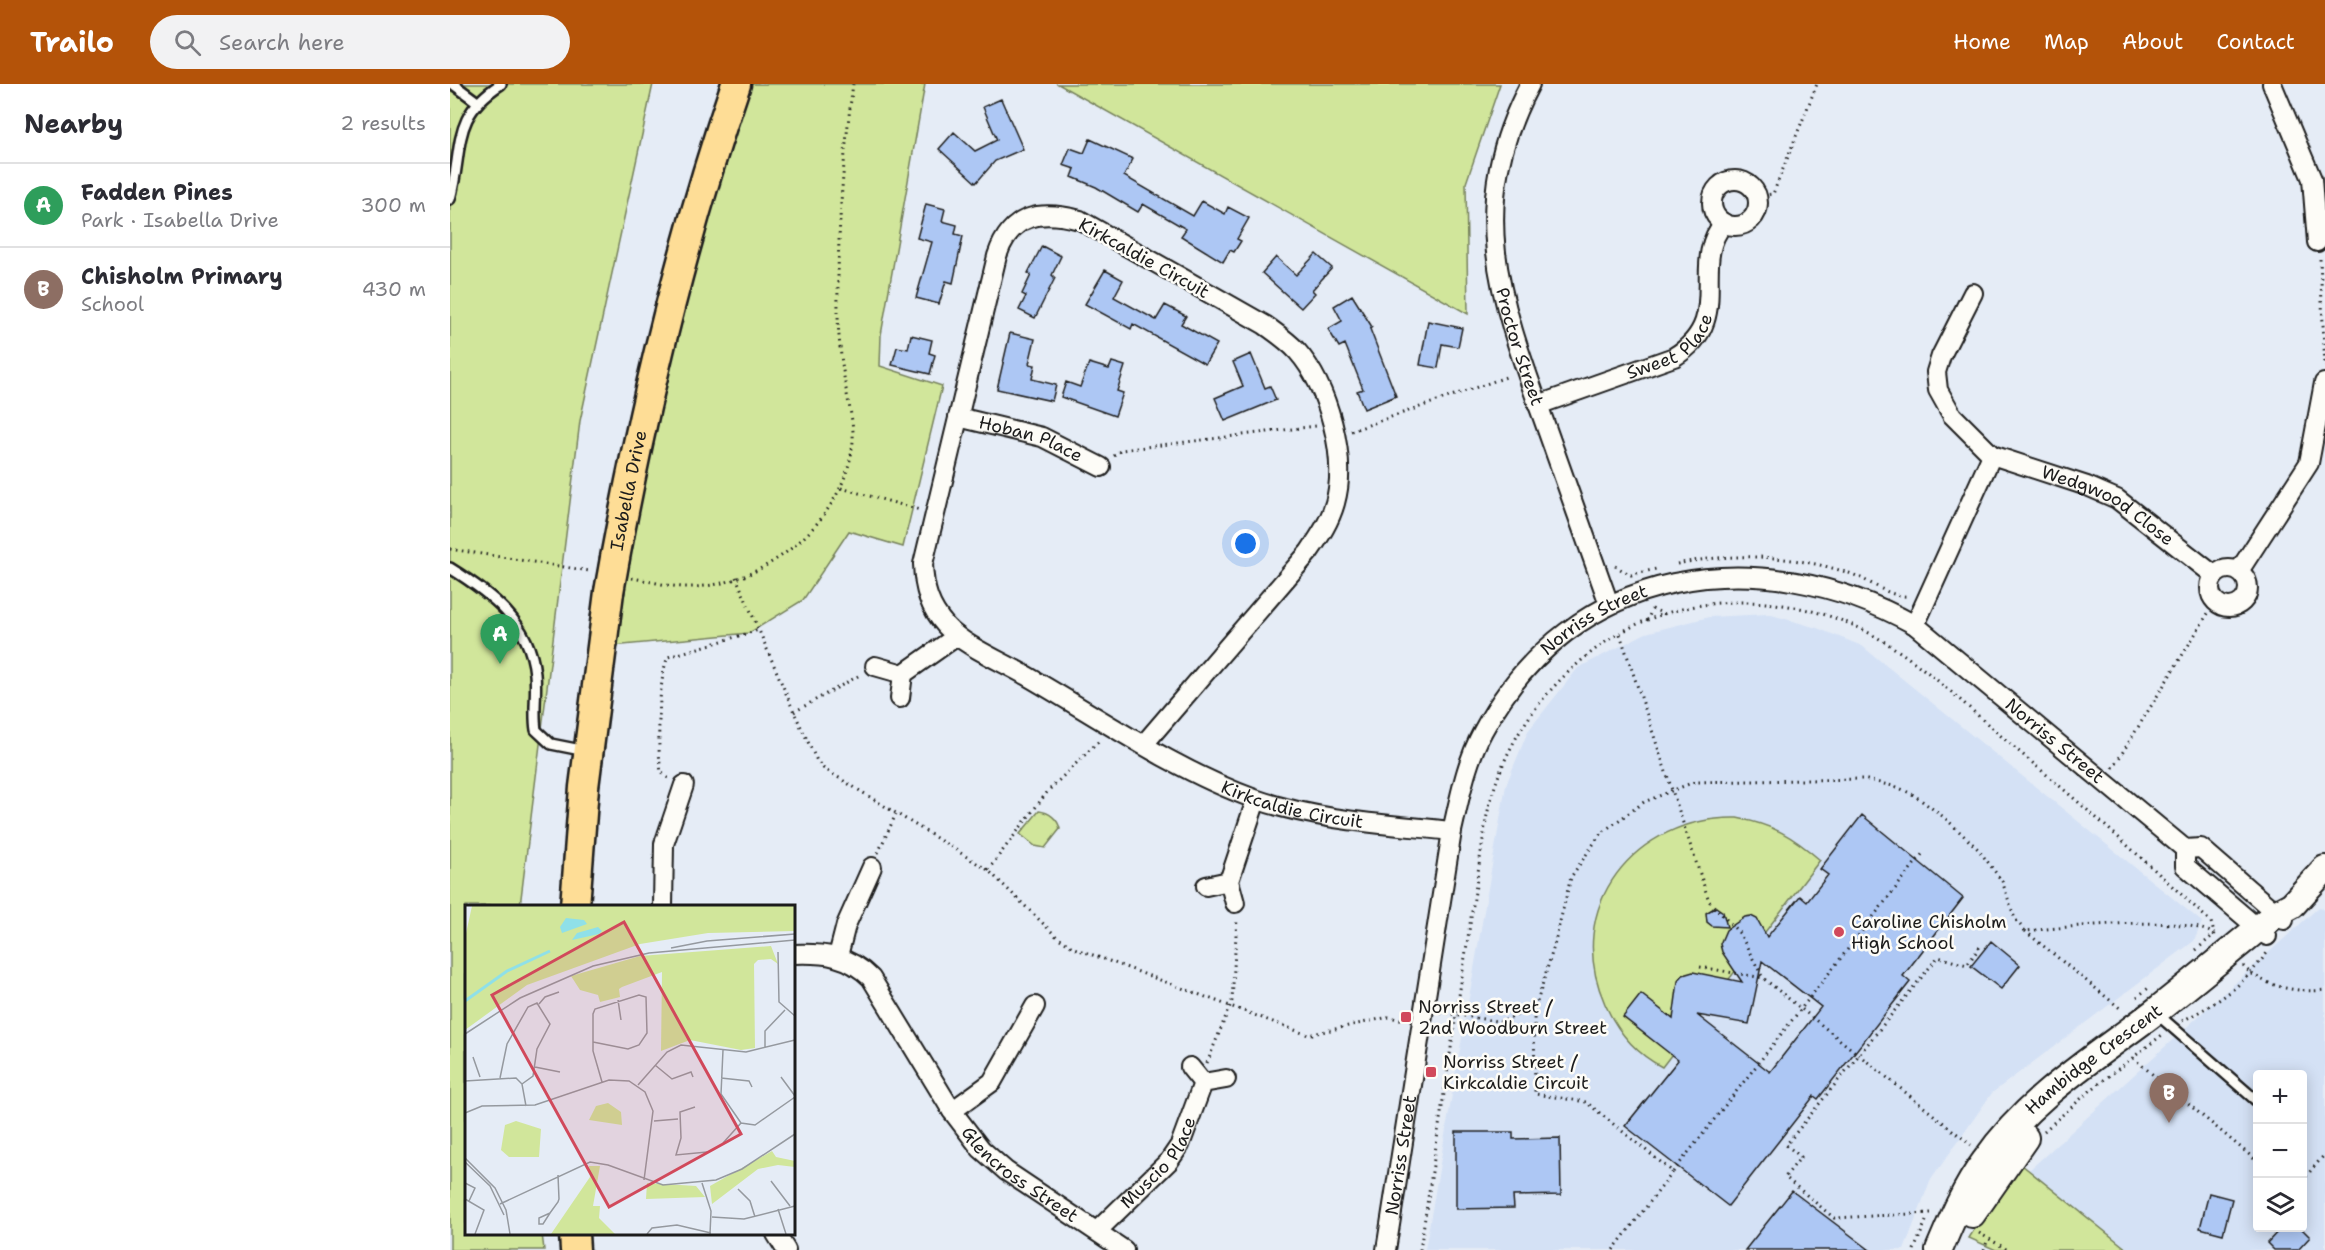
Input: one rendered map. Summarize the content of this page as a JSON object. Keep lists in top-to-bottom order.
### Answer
{
  "streets": {
    "main road": ["Isabella Drive"],
    "street": [
      "Kirkcaldie Circuit",
      "Sweet Place",
      "Proctor Street",
      "Hoban Place",
      "Wedgwood Close",
      "Norriss Street",
      "Hambidge Crescent",
      "Muscio Place",
      "Glencross Street"
    ]
  },
  "crossings": [
    ["Kirkcaldie Circuit", "Hoban Place"],
    ["Kirkcaldie Circuit", "Norriss Street"],
    ["Sweet Place", "Proctor Street"],
    ["Proctor Street", "Norriss Street"],
    ["Norriss Street", "Hambidge Crescent"],
    ["Muscio Place", "Glencross Street"]
  ],
  "places": {
    "other": ["Caroline Chisholm High School"],
    "transit": ["Norriss Street / 2nd Woodburn Street", "Norriss Street / Kirkcaldie Circuit"]
  },
  "page": {
    "header": "Trailo",
    "search": "Search here",
    "nav": [
      "Home",
      "Map",
      "About",
      "Contact"
    ],
    "heading": ["Nearby", "2 results"],
    "list": [
      {
        "mark": "A",
        "name": "Fadden Pines",
        "note": "Park · Isabella Drive",
        "value": "300 m"
      },
      {
        "mark": "B",
        "name": "Chisholm Primary",
        "note": "School",
        "value": "430 m"
      }
    ],
    "pins": ["A", "B"],
    "map_buttons": ["+", "−"]
  }
}
